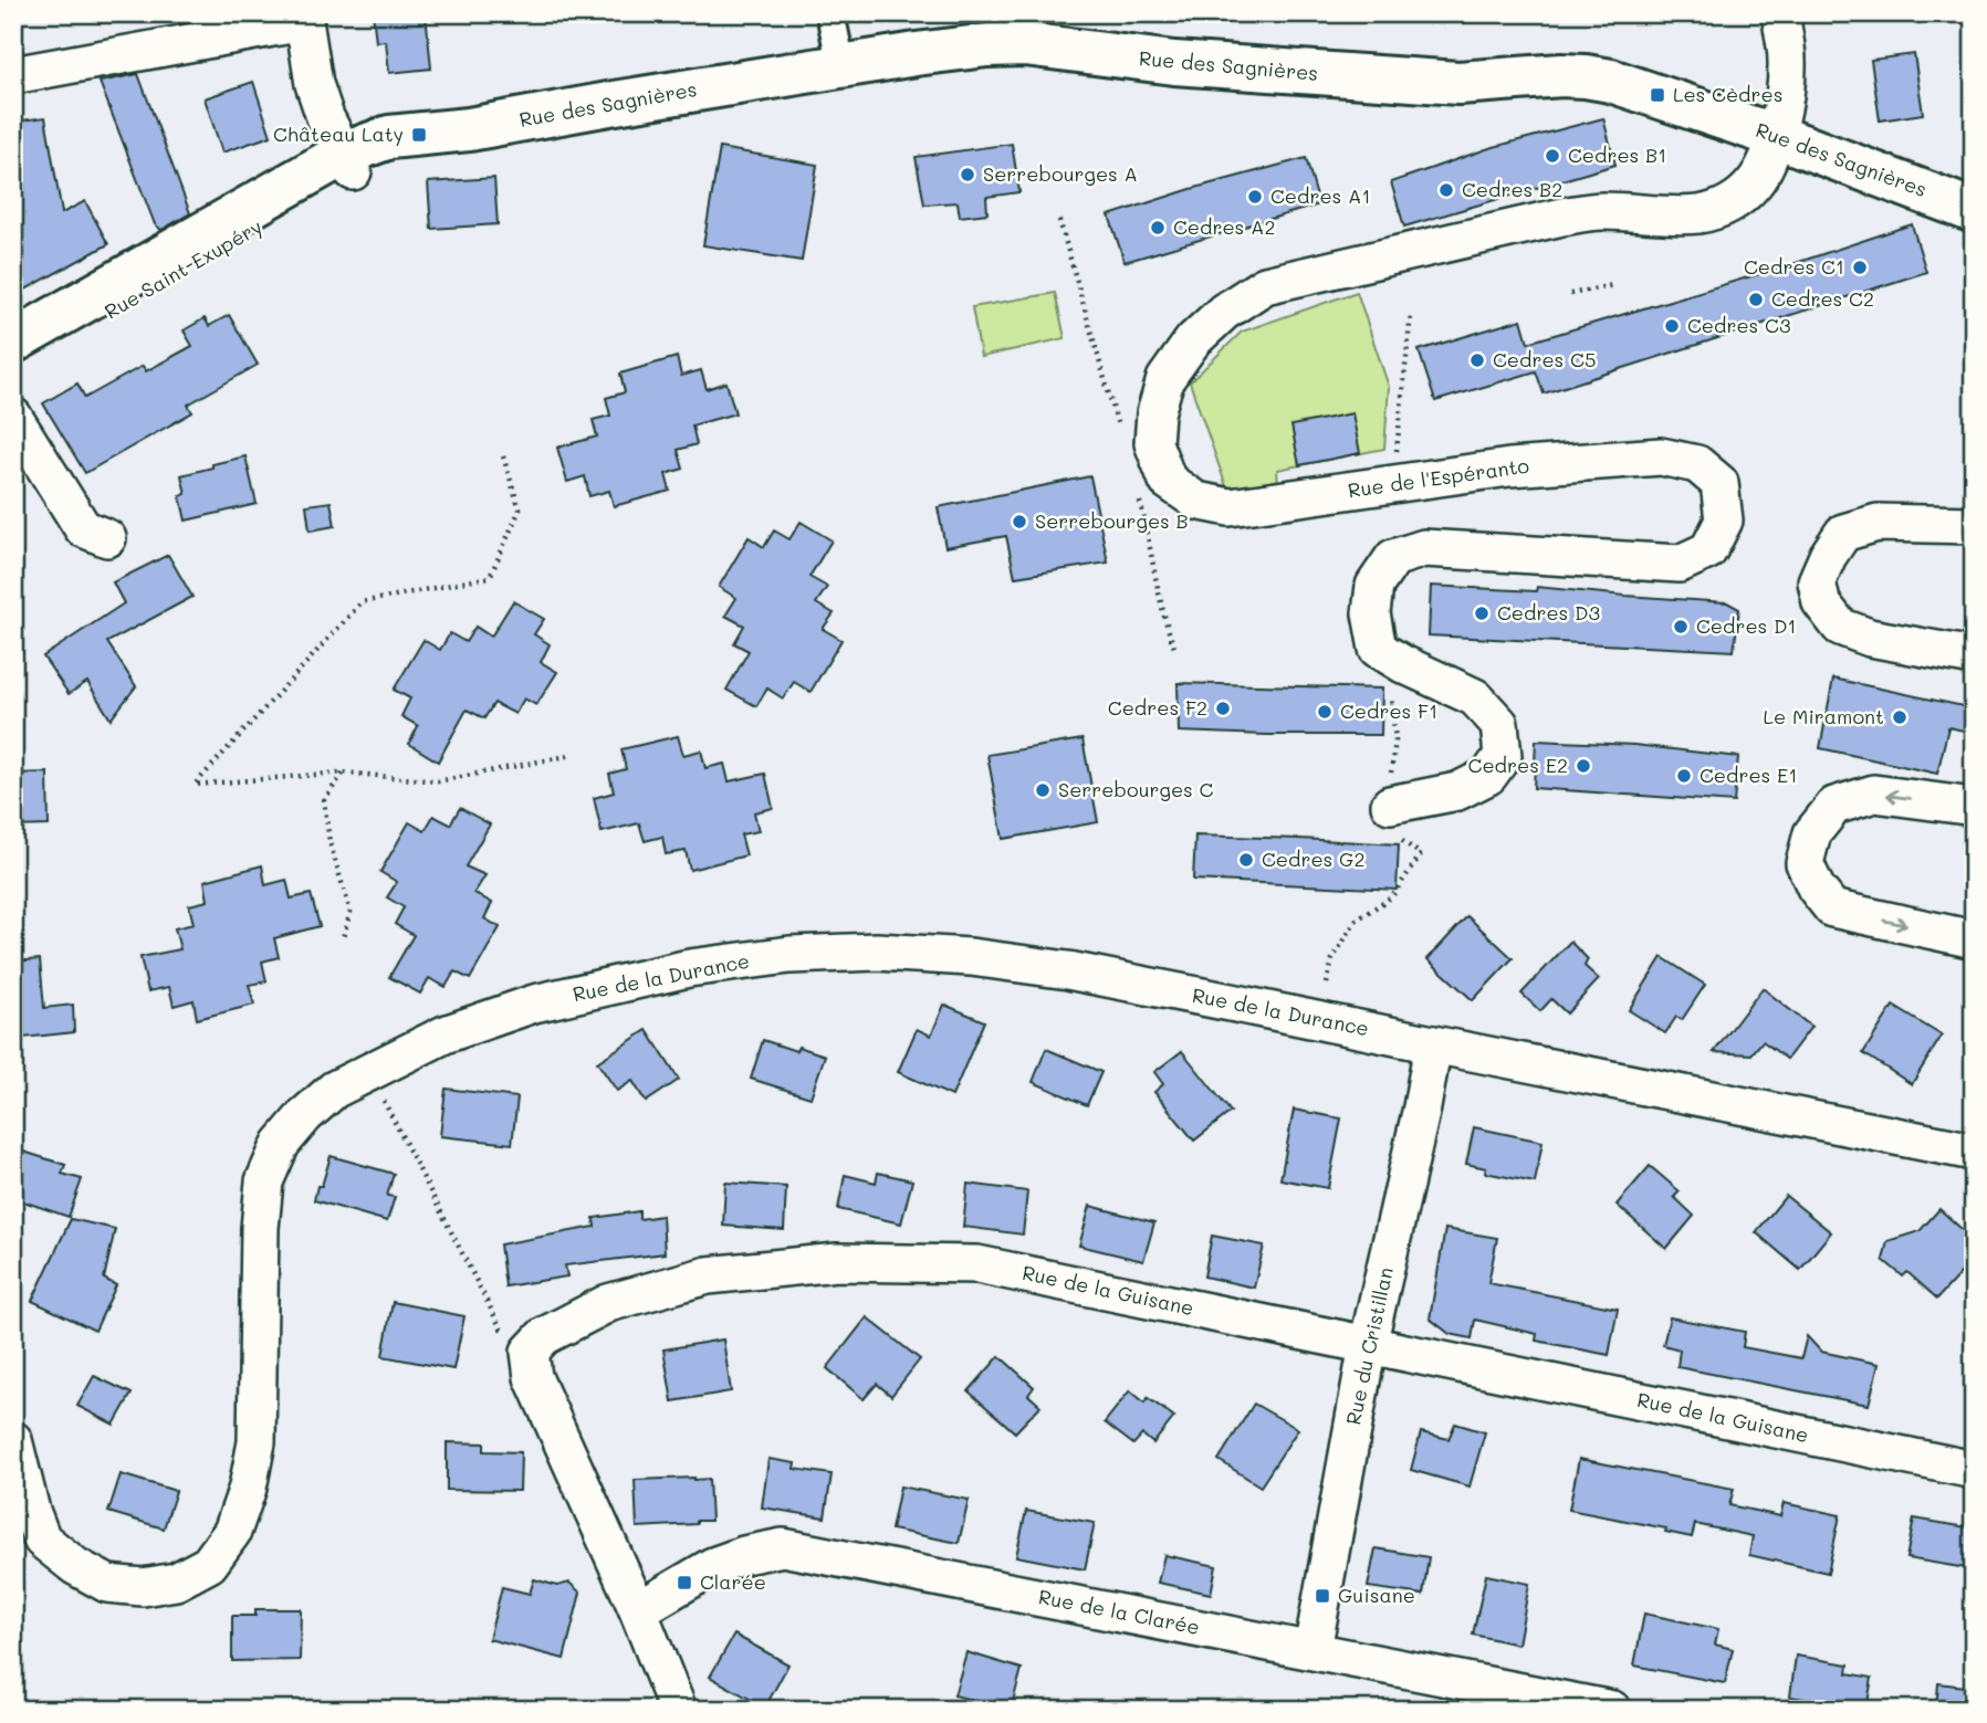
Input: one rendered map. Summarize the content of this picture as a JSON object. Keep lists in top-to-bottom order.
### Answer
{
  "streets": {
    "main road": ["Rue des Sagnières", "Rue Saint-Exupéry"],
    "street": [
      "Rue de l'Espéranto",
      "Rue de la Durance",
      "Rue de la Guisane",
      "Rue du Cristillan",
      "Rue de la Clarée"
    ]
  },
  "crossings": [
    ["Rue des Sagnières", "Rue Saint-Exupéry"],
    ["Rue des Sagnières", "Rue de l'Espéranto"],
    ["Rue de la Durance", "Rue du Cristillan"],
    ["Rue de la Guisane", "Rue du Cristillan"],
    ["Rue du Cristillan", "Rue de la Clarée"]
  ],
  "places": {
    "transit": [
      "Les Cèdres",
      "Château Laty",
      "Clarée",
      "Guisane"
    ],
    "other": [
      "Cedres B1",
      "Serrebourges A",
      "Cedres B2",
      "Cedres A1",
      "Cedres A2",
      "Cedres C1",
      "Cedres C2",
      "Cedres C3",
      "Cedres C5",
      "Serrebourges B",
      "Cedres D3",
      "Cedres D1",
      "Cedres F2",
      "Cedres F1",
      "Le Miramont",
      "Cedres E2",
      "Cedres E1",
      "Serrebourges C",
      "Cedres G2"
    ]
  }
}
